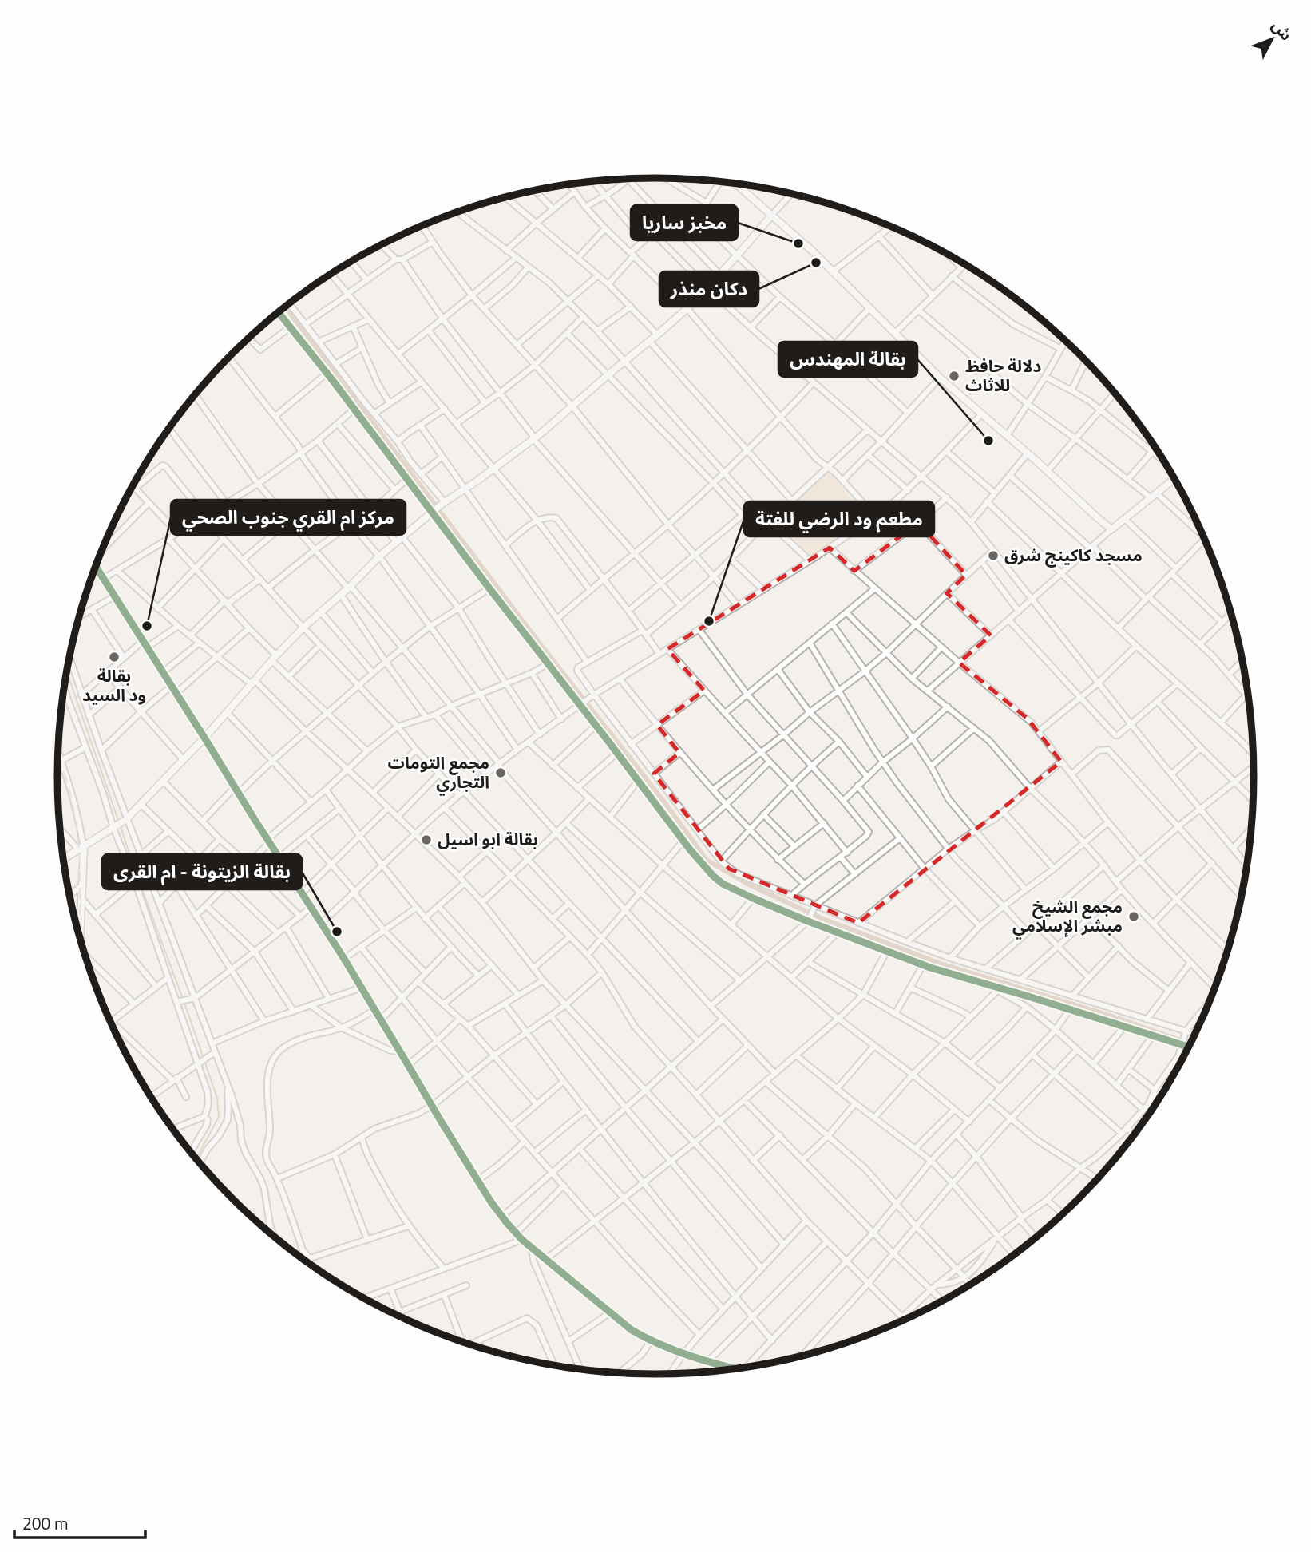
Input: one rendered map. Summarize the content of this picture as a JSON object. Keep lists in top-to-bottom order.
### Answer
{
  "places": [
    "مخبز ساريا",
    "دكان منذر",
    "دلالة حافظ للاثاث",
    "بقالة المهندس",
    "مسجد كاكينج شرق",
    "مطعم ود الرضي للفتة",
    "مركز ام القري جنوب الصحي",
    "بقالة ود السيد",
    "مجمع التومات التجاري",
    "بقالة ابو اسيل",
    "مجمع الشيخ مبشر الإسلامي",
    "بقالة الزيتونة - ام القرى"
  ],
  "scale_bar": "200 m",
  "north": "top right"
}
